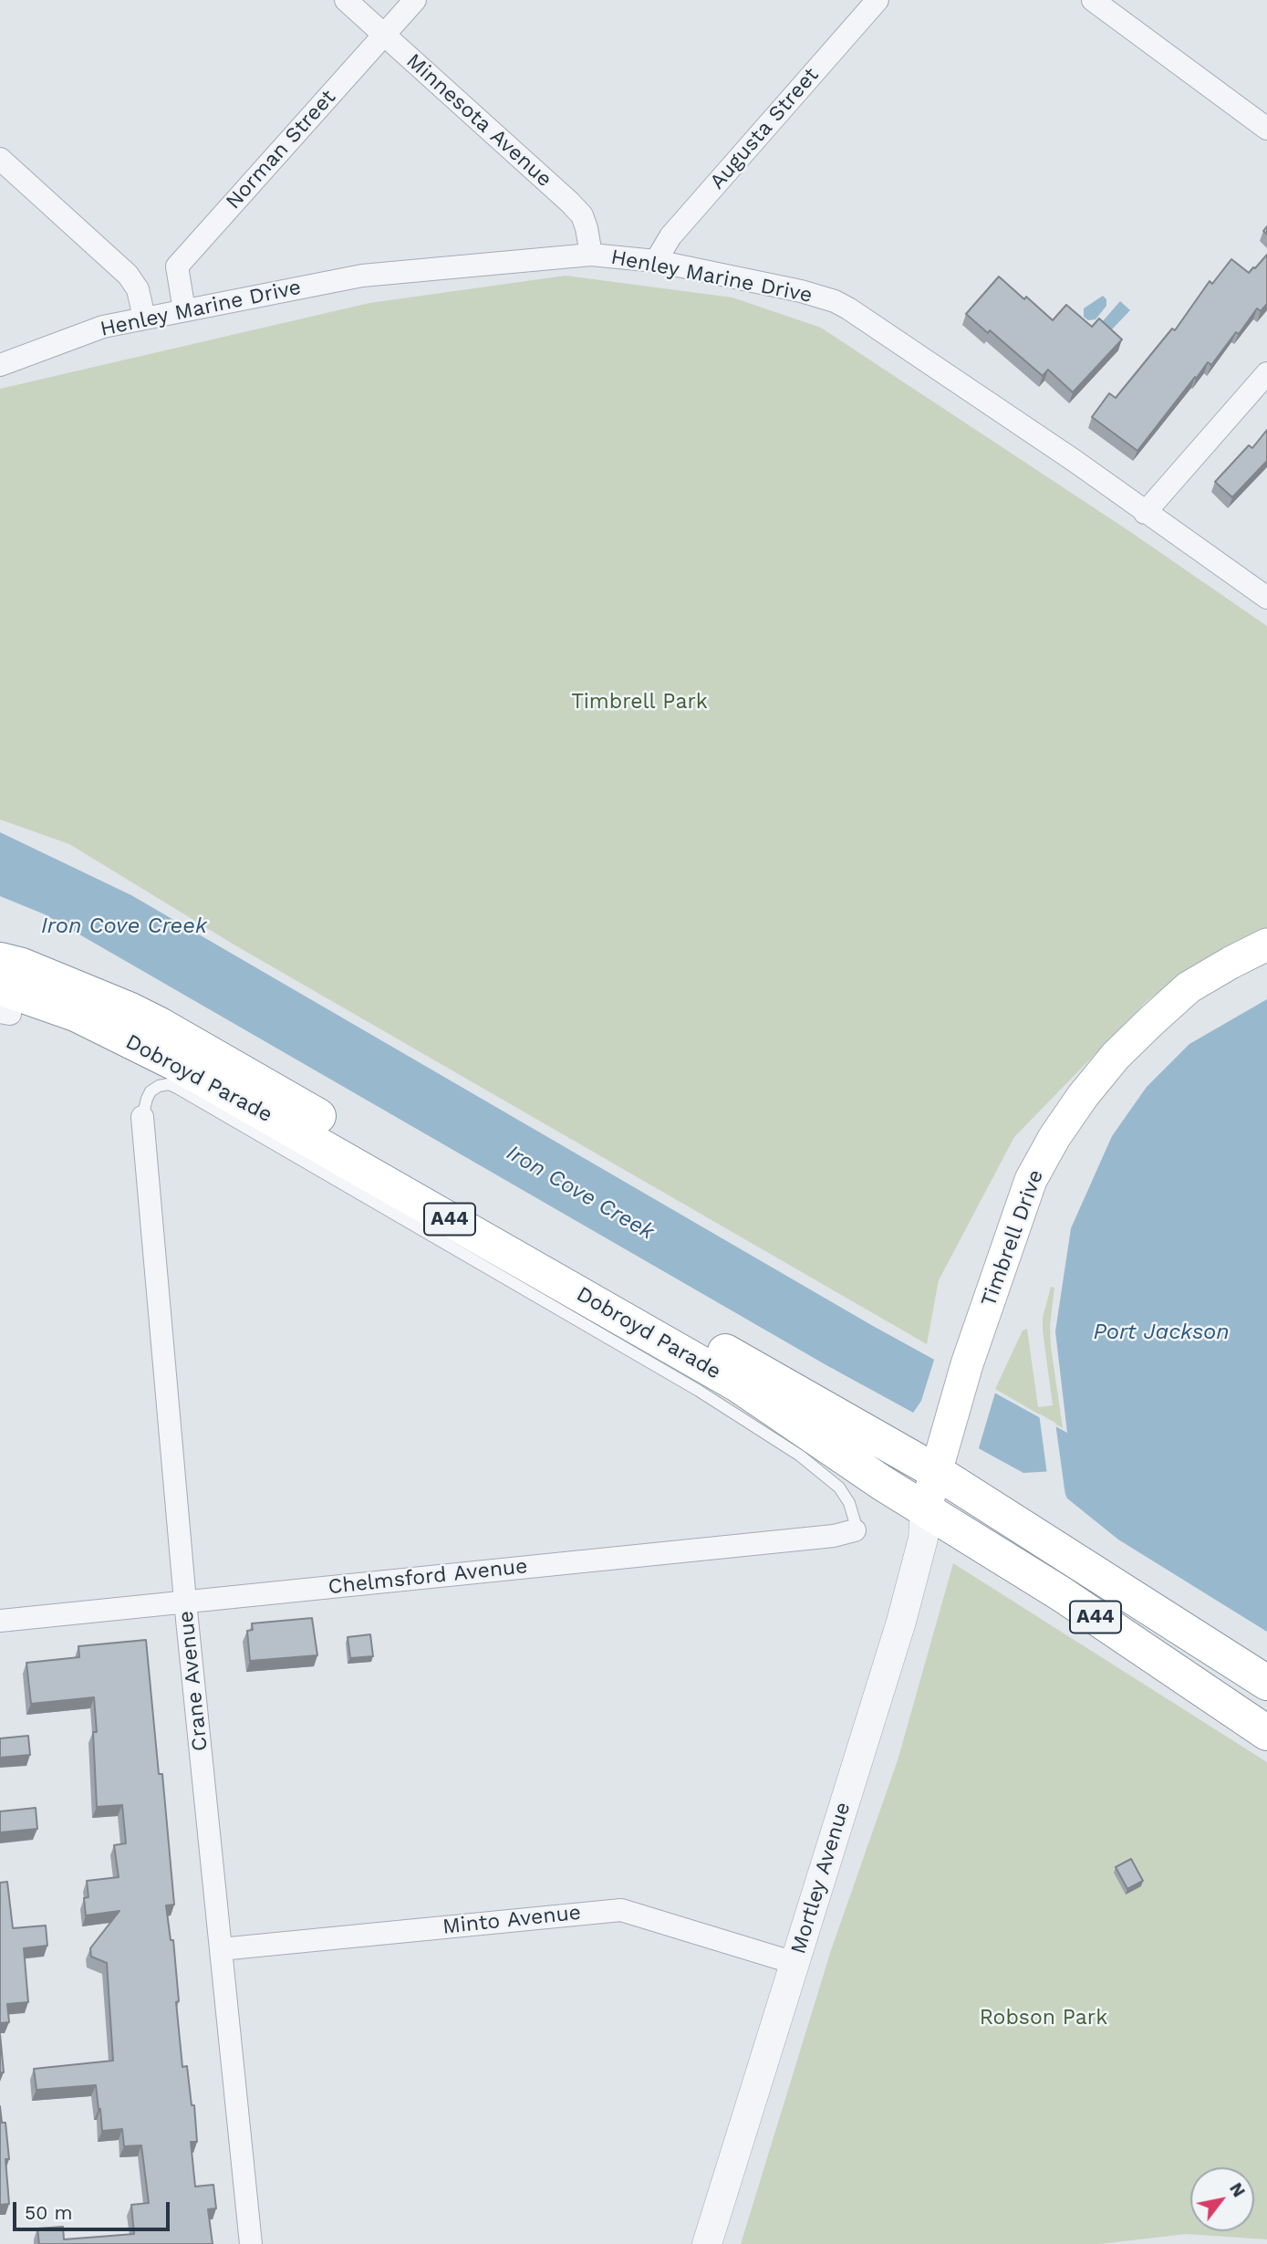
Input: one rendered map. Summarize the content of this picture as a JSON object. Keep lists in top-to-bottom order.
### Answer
{
  "streets": {
    "highway": ["Dobroyd Parade", "A44"],
    "main road": ["Timbrell Drive"],
    "street": [
      "Minnesota Avenue",
      "Augusta Street",
      "Norman Street",
      "Henley Marine Drive",
      "Chelmsford Avenue",
      "Crane Avenue",
      "Mortley Avenue",
      "Minto Avenue"
    ]
  },
  "crossings": [
    ["Minnesota Avenue", "Norman Street"],
    ["Minnesota Avenue", "Henley Marine Drive"],
    ["Augusta Street", "Henley Marine Drive"],
    ["Norman Street", "Henley Marine Drive"],
    ["Dobroyd Parade", "Timbrell Drive"],
    ["Dobroyd Parade", "Chelmsford Avenue"],
    ["Dobroyd Parade", "Crane Avenue"],
    ["Dobroyd Parade", "Mortley Avenue"],
    ["Timbrell Drive", "Mortley Avenue"],
    ["Chelmsford Avenue", "Crane Avenue"],
    ["Crane Avenue", "Minto Avenue"],
    ["Mortley Avenue", "Minto Avenue"]
  ],
  "water": ["Iron Cove Creek", "Port Jackson"],
  "parks": ["Timbrell Park", "Robson Park"],
  "scale_bar": "50 m",
  "north": "top right"
}
